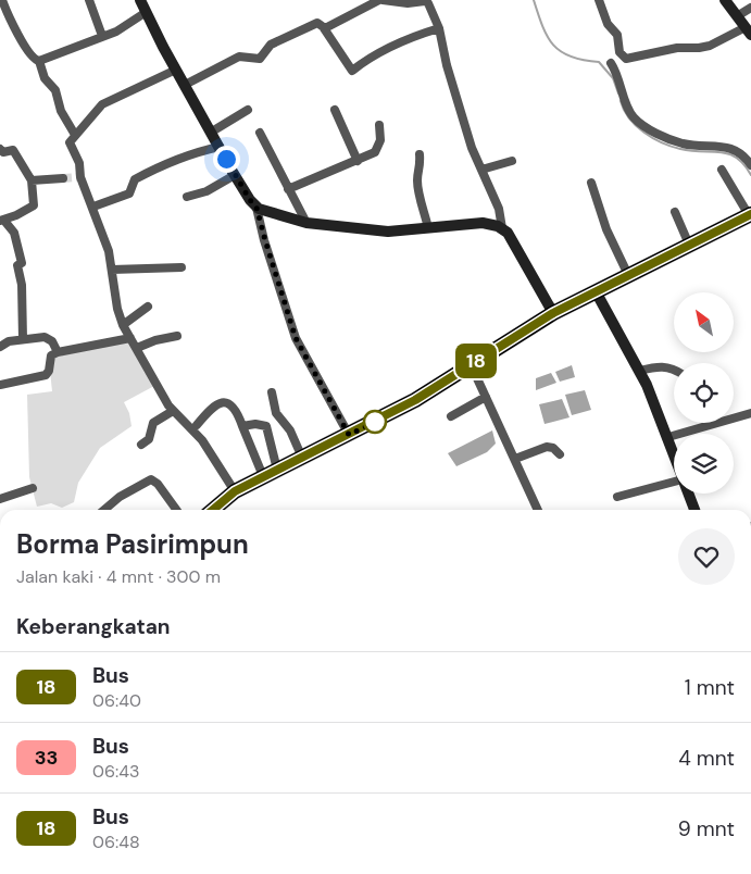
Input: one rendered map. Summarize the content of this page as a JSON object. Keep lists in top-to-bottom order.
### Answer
{
  "lines": ["bus line 18"],
  "north": "top left",
  "page": {
    "on_map": "18",
    "heading": [
      ["Borma Pasirimpun", "Jalan kaki · 4 mnt · 300 m"],
      "Keberangkatan"
    ],
    "list": [
      {
        "mark": "18",
        "name": "Bus",
        "note": "06:40",
        "value": "1 mnt"
      },
      {
        "mark": "33",
        "name": "Bus",
        "note": "06:43",
        "value": "4 mnt"
      },
      {
        "mark": "18",
        "name": "Bus",
        "note": "06:48",
        "value": "9 mnt"
      }
    ]
  }
}
